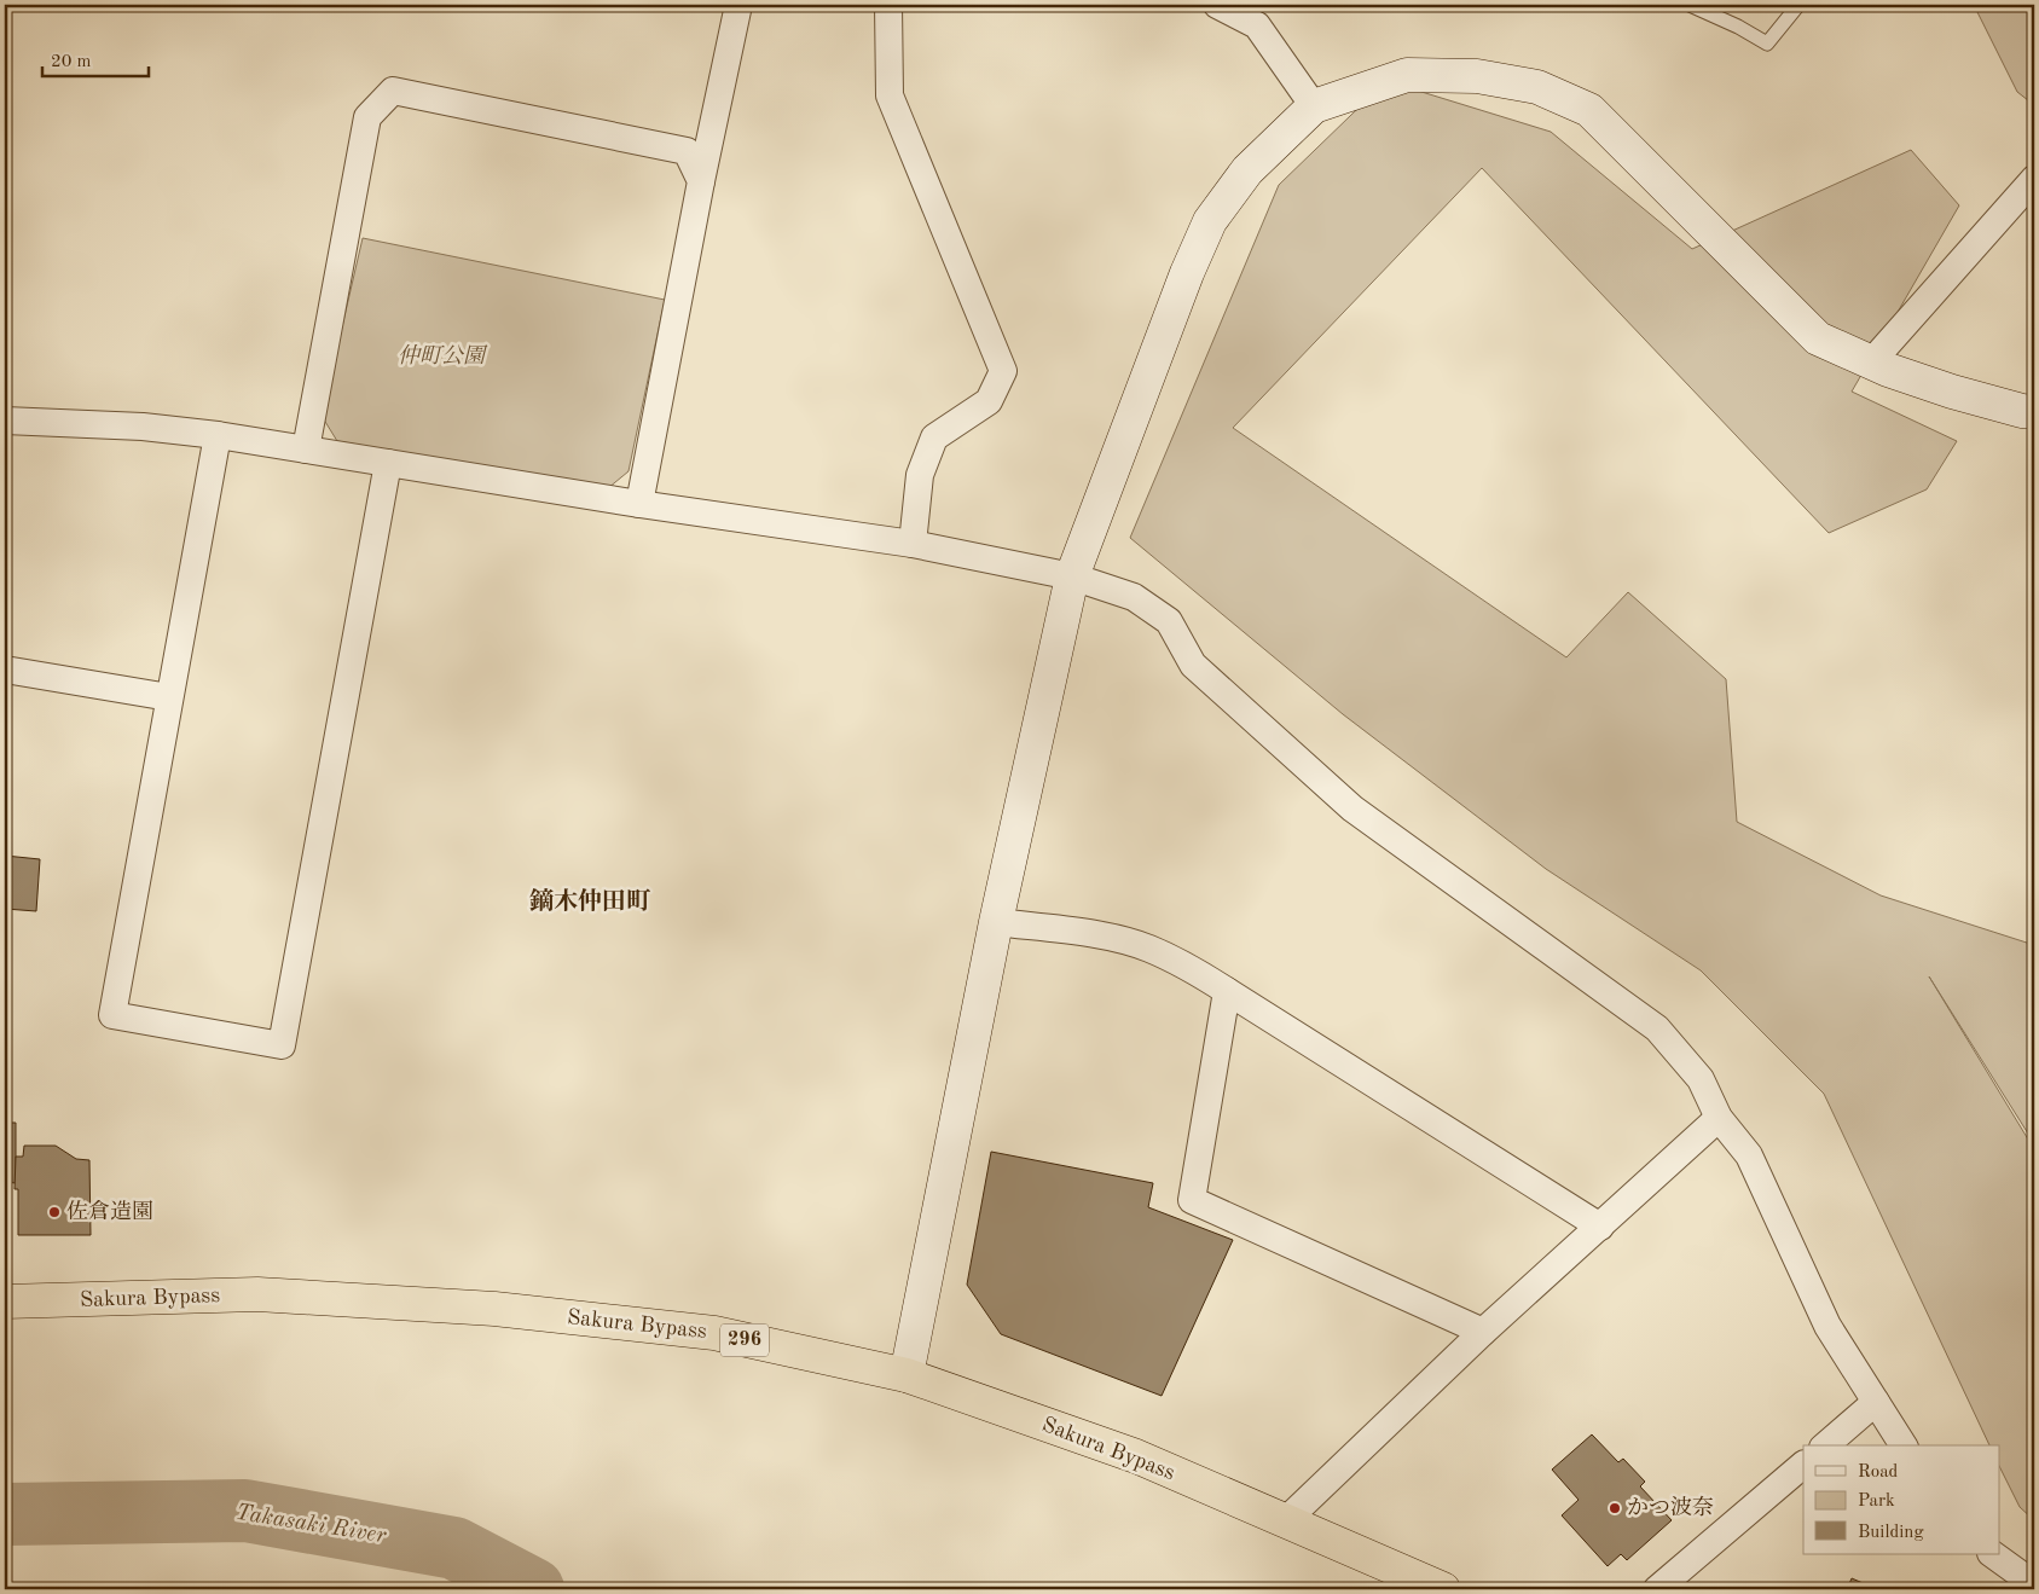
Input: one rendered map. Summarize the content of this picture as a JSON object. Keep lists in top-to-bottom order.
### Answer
{
  "streets": {
    "highway": ["Sakura Bypass", "296"]
  },
  "districts": ["鏑木仲田町"],
  "water": ["Takasaki River"],
  "parks": ["仲町公園"],
  "places": ["佐倉造園", "かつ波奈"],
  "legend": ["Road", "Park", "Building"],
  "scale_bar": "20 m"
}
